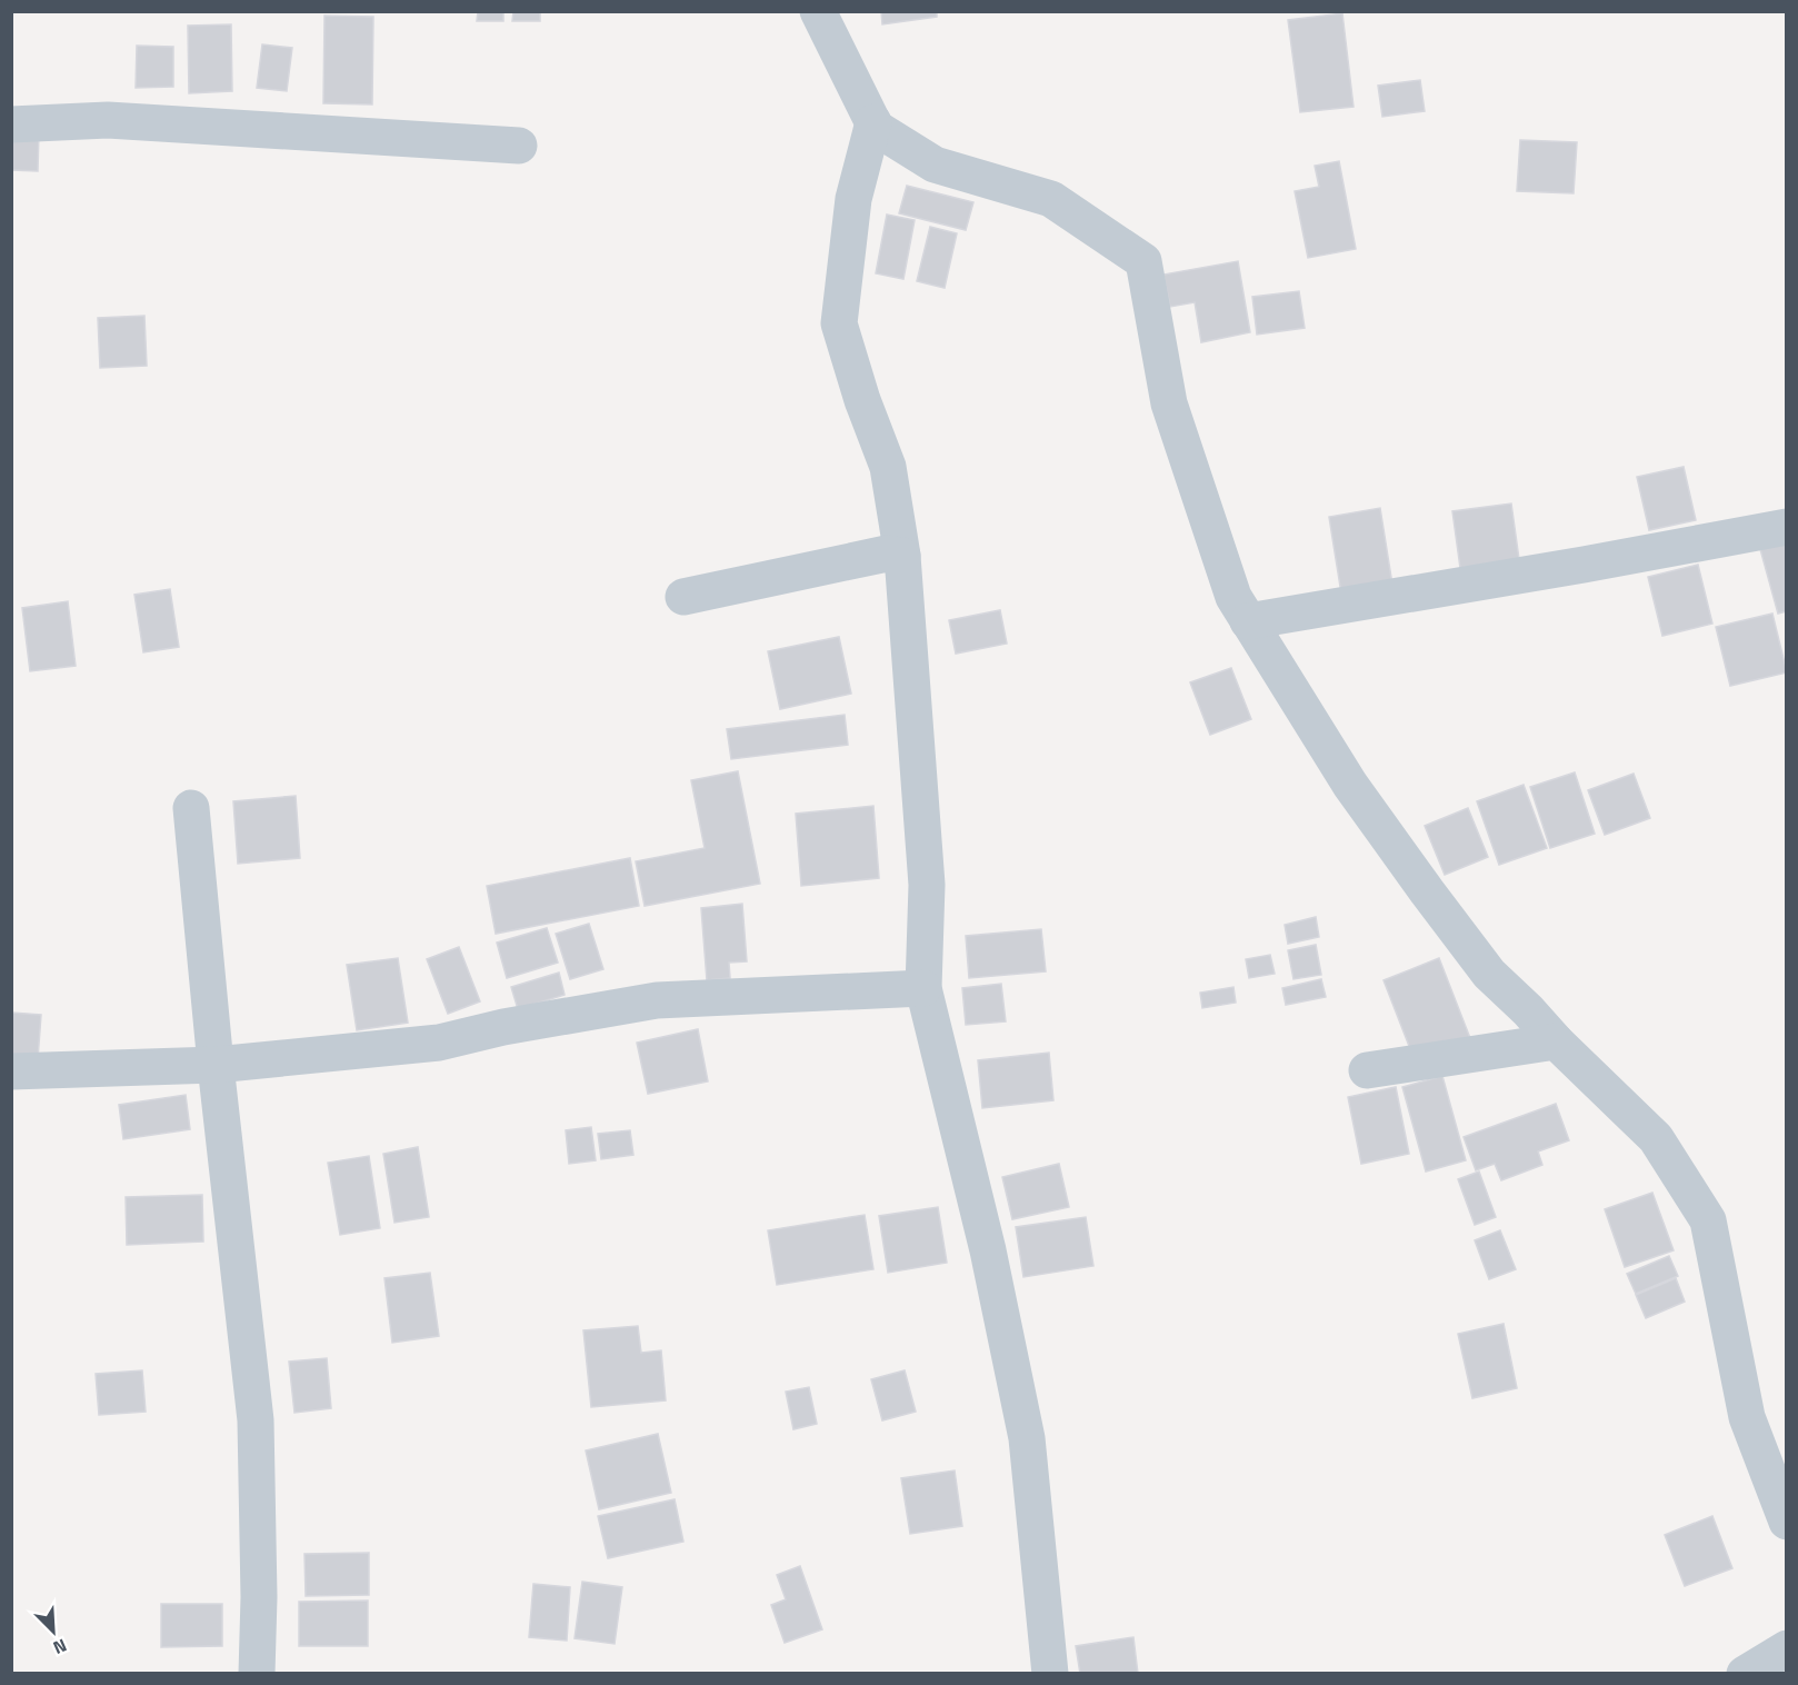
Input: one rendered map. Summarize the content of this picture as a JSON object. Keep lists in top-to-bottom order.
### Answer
{
  "north": "bottom right"
}
